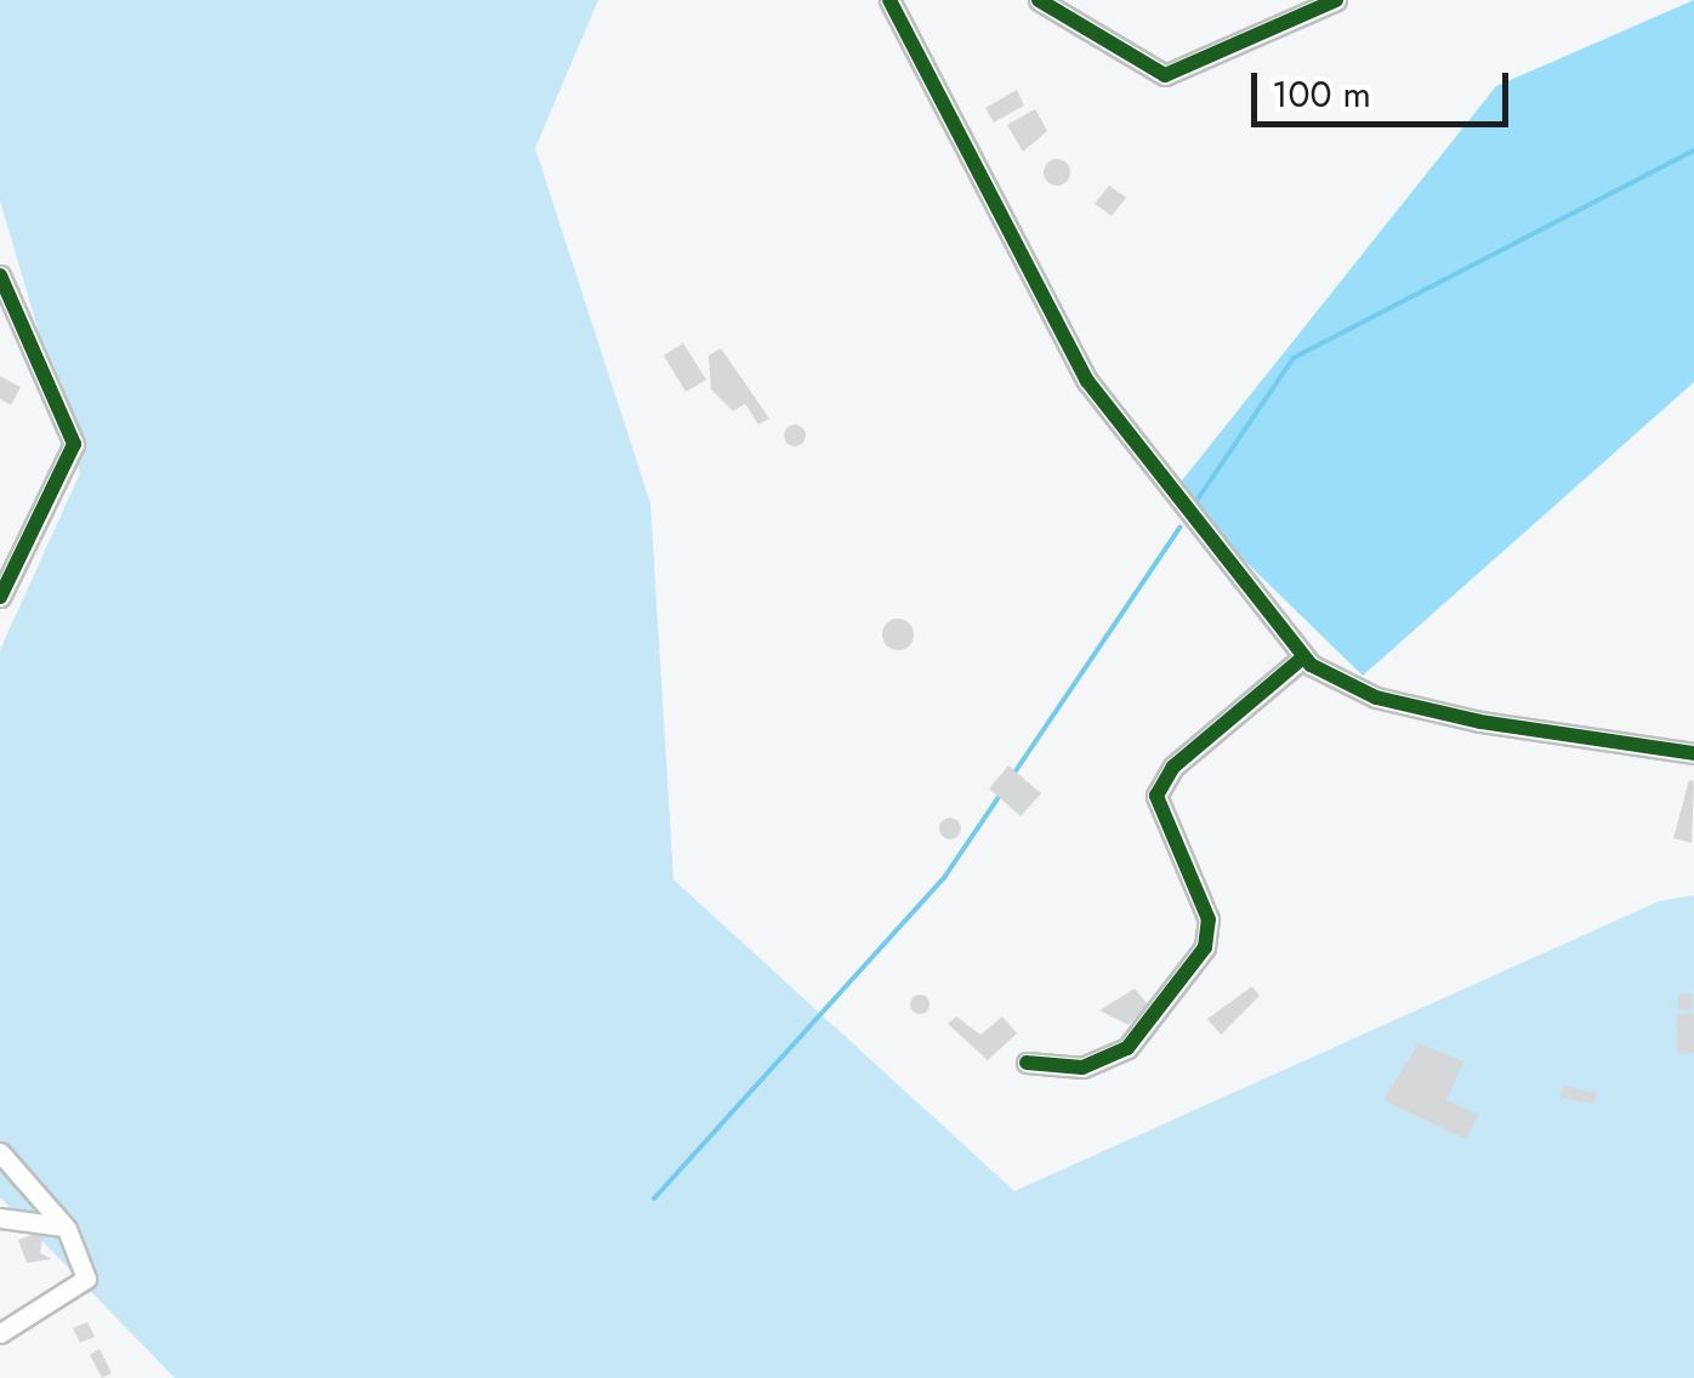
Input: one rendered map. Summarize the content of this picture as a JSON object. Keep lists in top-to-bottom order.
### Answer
{
  "scale_bar": "100 m"
}
